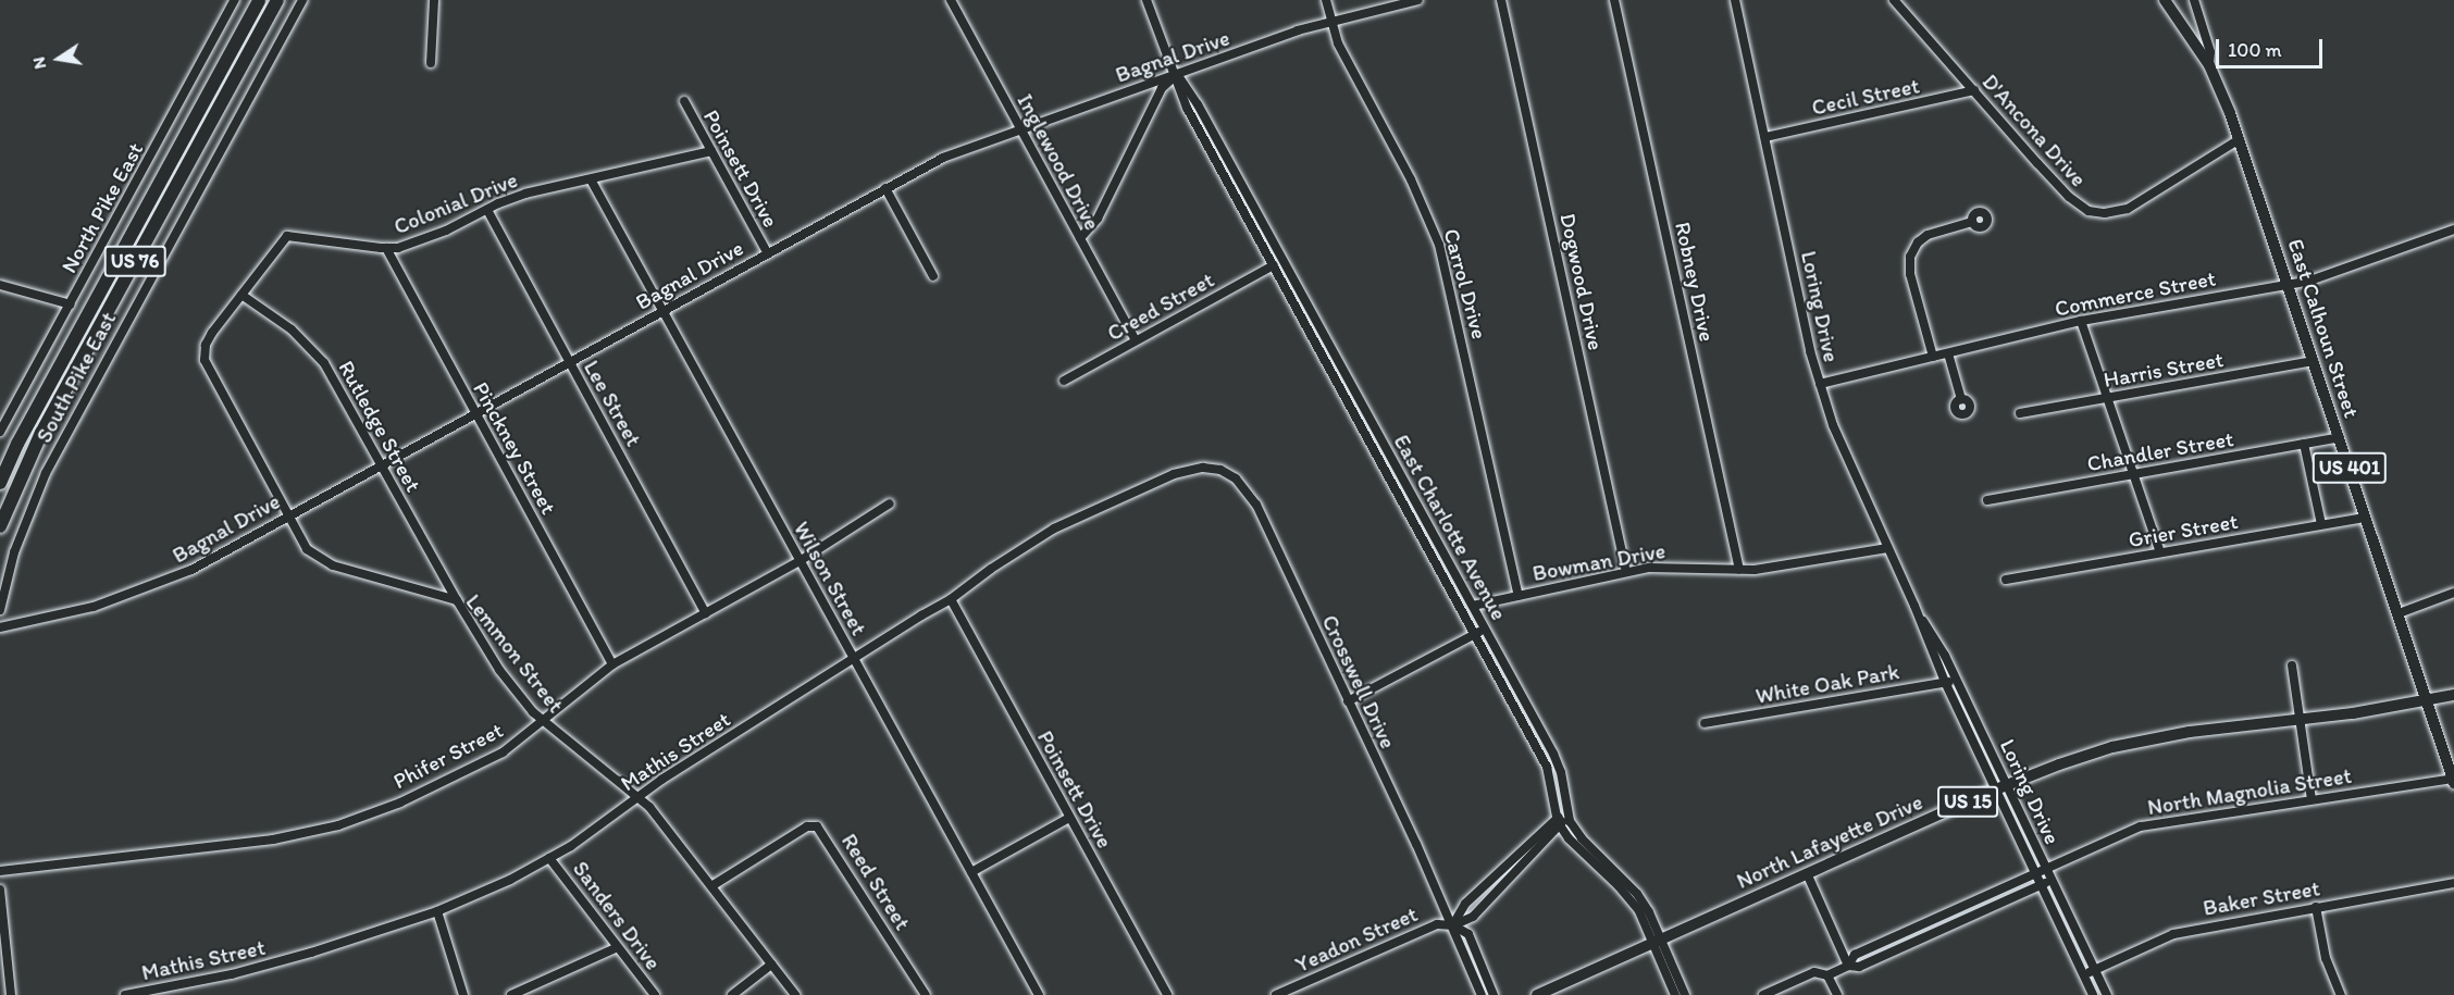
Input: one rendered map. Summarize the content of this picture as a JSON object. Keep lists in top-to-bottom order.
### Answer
{
  "streets": {
    "highway": ["US 76"],
    "main road": [
      "East Calhoun Street",
      "US 401",
      "US 15",
      "North Lafayette Drive"
    ],
    "street": [
      "Bagnal Drive",
      "Cecil Street",
      "D'Ancona Drive",
      "Inglewood Drive",
      "Poinsett Drive",
      "Colonial Drive",
      "North Pike East",
      "Dogwood Drive",
      "Robney Drive",
      "Carrol Drive",
      "Commerce Street",
      "Creed Street",
      "Loring Drive",
      "Harris Street",
      "South Pike East",
      "Lee Street",
      "Rutledge Street",
      "Pinckney Street",
      "Chandler Street",
      "East Charlotte Avenue",
      "Grier Street",
      "Bowman Drive",
      "Wilson Street",
      "Lemmon Street",
      "Crosswell Drive",
      "White Oak Park",
      "Mathis Street",
      "Phifer Street",
      "North Magnolia Street",
      "Reed Street",
      "Baker Street",
      "Sanders Drive",
      "Yeadon Street"
    ]
  },
  "crossings": [
    ["Bagnal Drive", "Inglewood Drive"],
    ["Bagnal Drive", "Poinsett Drive"],
    ["Bagnal Drive", "Carrol Drive"],
    ["Bagnal Drive", "Lee Street"],
    ["Bagnal Drive", "Rutledge Street"],
    ["Bagnal Drive", "Pinckney Street"],
    ["Bagnal Drive", "East Charlotte Avenue"],
    ["Bagnal Drive", "Wilson Street"],
    ["Bagnal Drive", "Lemmon Street"],
    ["Cecil Street", "D'Ancona Drive"],
    ["Cecil Street", "Loring Drive"],
    ["D'Ancona Drive", "East Calhoun Street"],
    ["Inglewood Drive", "Creed Street"],
    ["Poinsett Drive", "Colonial Drive"],
    ["Poinsett Drive", "Mathis Street"],
    ["Colonial Drive", "Lee Street"],
    ["Colonial Drive", "Pinckney Street"],
    ["Colonial Drive", "Wilson Street"],
    ["Colonial Drive", "Lemmon Street"],
    ["Dogwood Drive", "Bowman Drive"],
    ["Robney Drive", "Bowman Drive"],
    ["Carrol Drive", "Bowman Drive"],
    ["Commerce Street", "Loring Drive"],
    ["Commerce Street", "East Calhoun Street"],
    ["Creed Street", "East Charlotte Avenue"],
    ["Loring Drive", "Bowman Drive"],
    ["Loring Drive", "White Oak Park"],
    ["Loring Drive", "North Magnolia Street"],
    ["Loring Drive", "North Lafayette Drive"],
    ["Loring Drive", "Baker Street"],
    ["East Calhoun Street", "Harris Street"],
    ["East Calhoun Street", "Chandler Street"],
    ["East Calhoun Street", "US 401"],
    ["East Calhoun Street", "Grier Street"],
    ["East Calhoun Street", "North Magnolia Street"],
    ["East Calhoun Street", "North Lafayette Drive"],
    ["Lee Street", "Phifer Street"],
    ["Rutledge Street", "Lemmon Street"],
    ["Pinckney Street", "Phifer Street"],
    ["East Charlotte Avenue", "Bowman Drive"],
    ["East Charlotte Avenue", "North Lafayette Drive"],
    ["East Charlotte Avenue", "Yeadon Street"],
    ["Wilson Street", "Mathis Street"],
    ["Wilson Street", "Phifer Street"],
    ["Lemmon Street", "Mathis Street"],
    ["Lemmon Street", "Phifer Street"],
    ["Lemmon Street", "Reed Street"],
    ["Crosswell Drive", "Mathis Street"],
    ["Crosswell Drive", "Yeadon Street"],
    ["Mathis Street", "Sanders Drive"]
  ],
  "scale_bar": "100 m",
  "north": "left"
}
